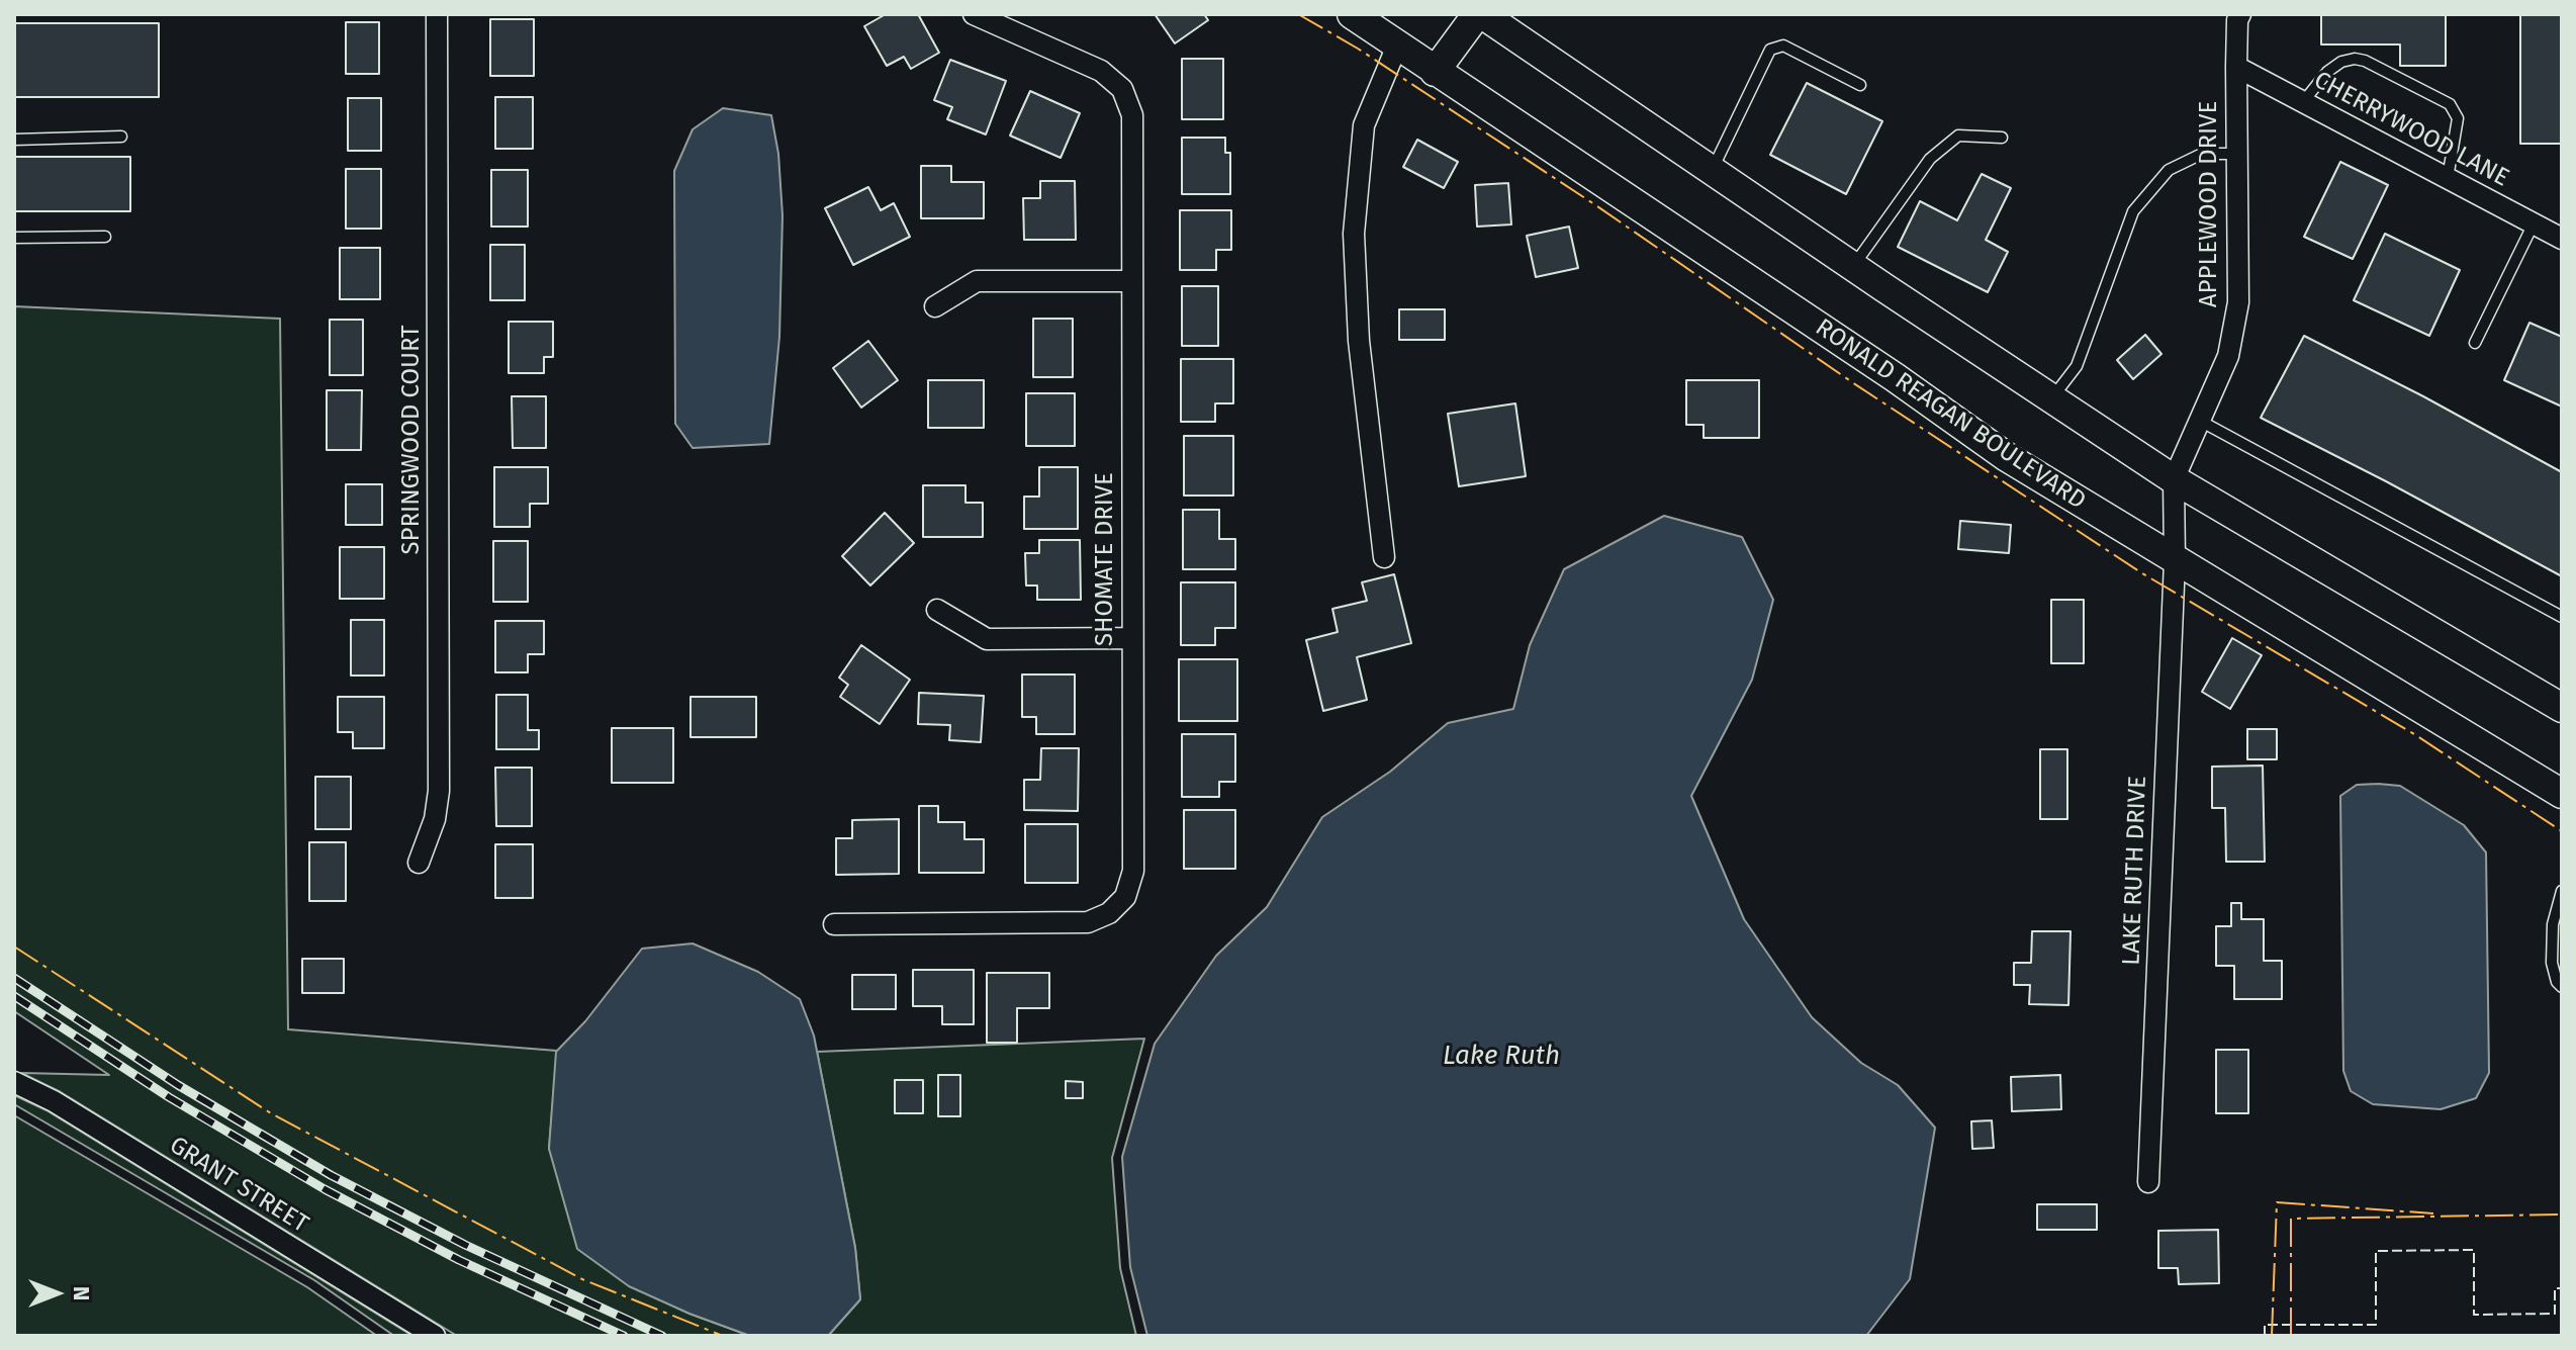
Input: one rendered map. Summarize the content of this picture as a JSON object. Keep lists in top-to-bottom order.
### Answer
{
  "streets": {
    "main road": ["RONALD REAGAN BOULEVARD"],
    "street": [
      "CHERRYWOOD LANE",
      "APPLEWOOD DRIVE",
      "SPRINGWOOD COURT",
      "SHOMATE DRIVE",
      "LAKE RUTH DRIVE",
      "GRANT STREET"
    ]
  },
  "crossings": [
    ["CHERRYWOOD LANE", "APPLEWOOD DRIVE"],
    ["APPLEWOOD DRIVE", "LAKE RUTH DRIVE"],
    ["RONALD REAGAN BOULEVARD", "LAKE RUTH DRIVE"]
  ],
  "water": ["Lake Ruth"],
  "north": "right"
}
